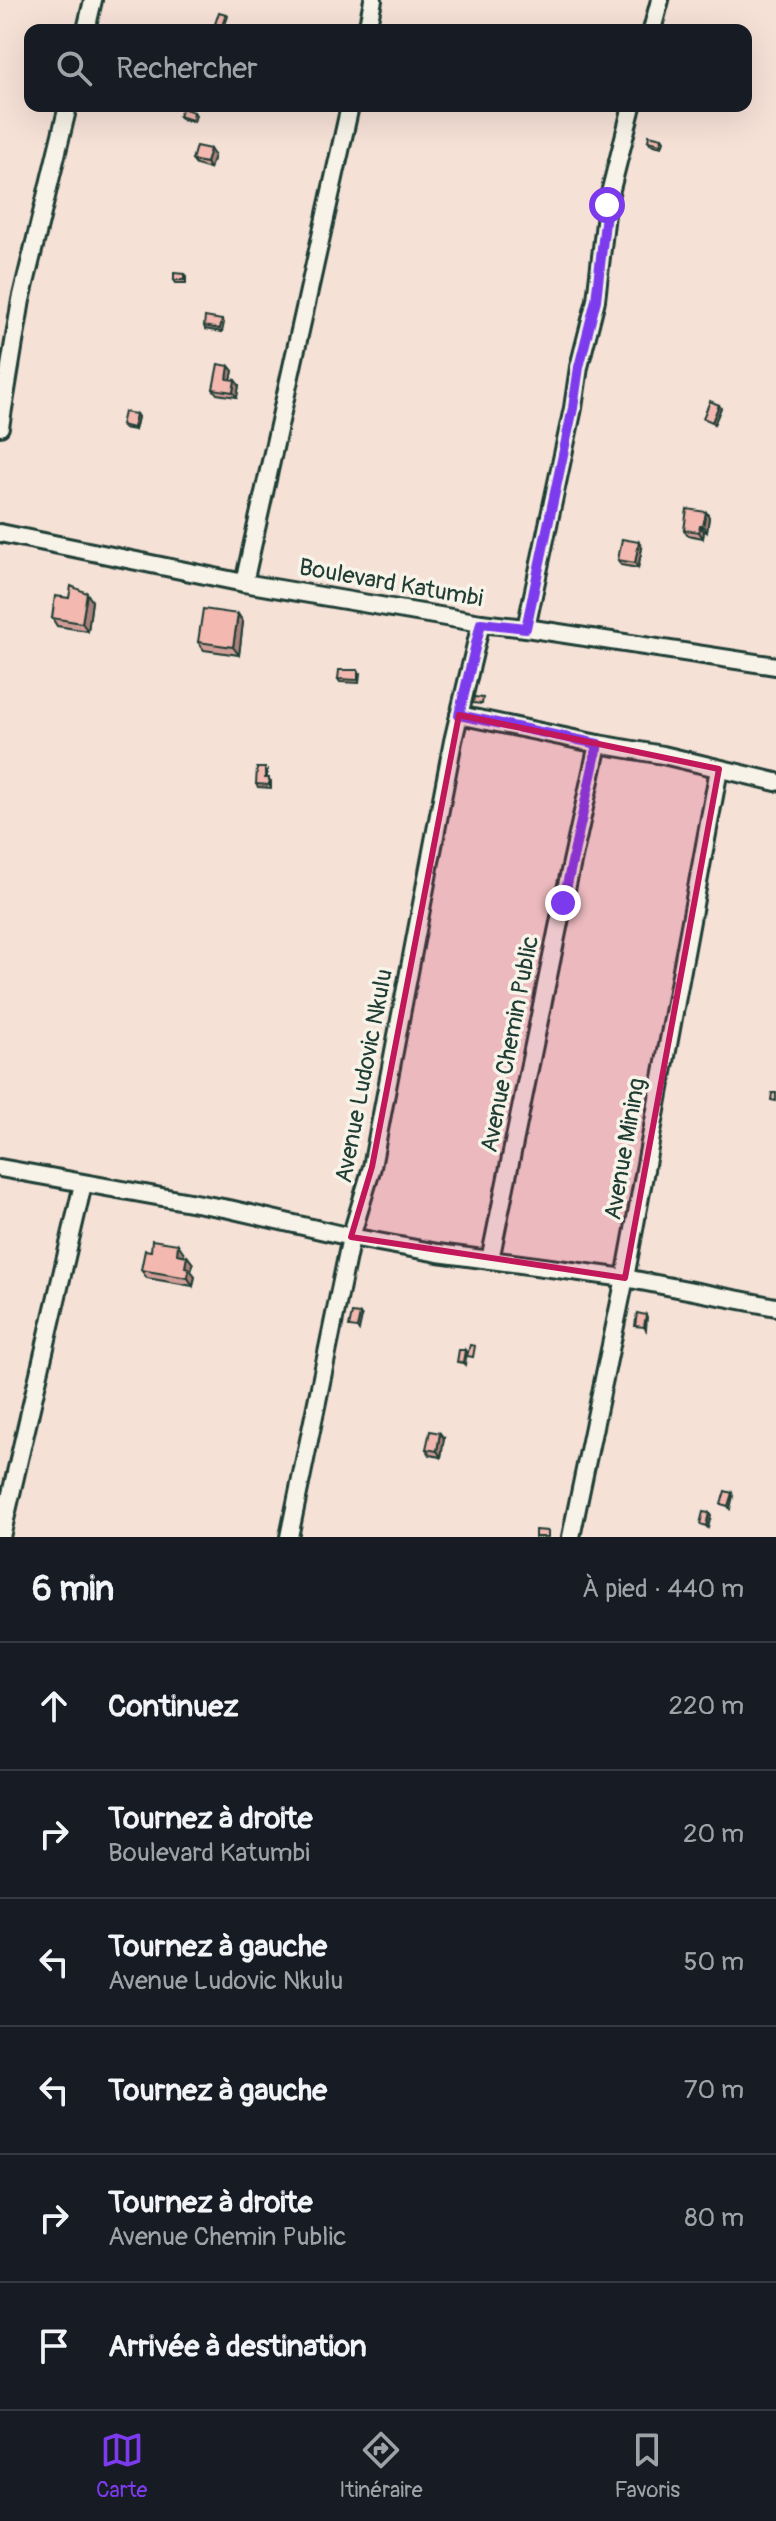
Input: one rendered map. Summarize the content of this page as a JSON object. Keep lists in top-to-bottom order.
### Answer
{
  "streets": {
    "street": [
      "Boulevard Katumbi",
      "Avenue Chemin Public",
      "Avenue Ludovic Nkulu",
      "Avenue Mining"
    ]
  },
  "crossings": [
    ["Boulevard Katumbi", "Avenue Ludovic Nkulu"]
  ],
  "page": {
    "search": "Rechercher",
    "heading": ["6 min", "À pied · 440 m"],
    "list": [
      ["Continuez", "220 m"],
      ["Tournez à droite", "Boulevard Katumbi", "20 m"],
      ["Tournez à gauche", "Avenue Ludovic Nkulu", "50 m"],
      ["Tournez à gauche", "70 m"],
      ["Tournez à droite", "Avenue Chemin Public", "80 m"],
      "Arrivée à destination"
    ],
    "nav": ["Carte", "Itinéraire", "Favoris"]
  }
}
